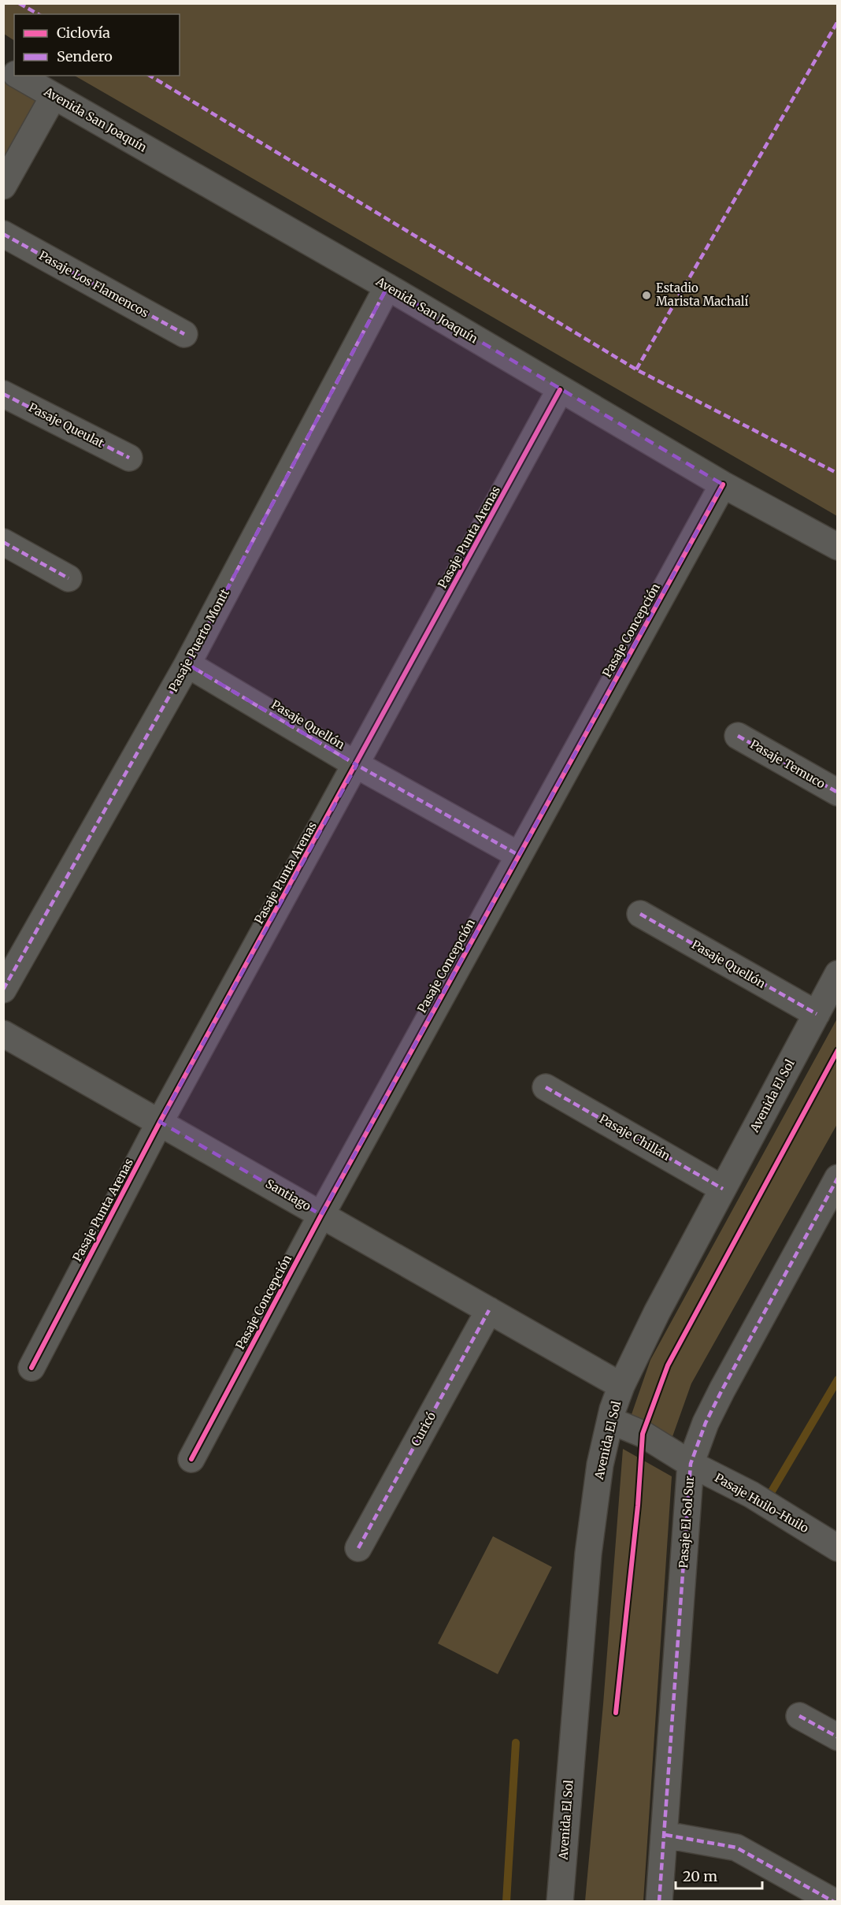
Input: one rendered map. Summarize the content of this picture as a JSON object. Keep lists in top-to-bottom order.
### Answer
{
  "streets": {
    "street": [
      "Avenida San Joaquín",
      "Pasaje Los Flamencos",
      "Pasaje Queulat",
      "Pasaje Punta Arenas",
      "Pasaje Concepción",
      "Pasaje Puerto Montt",
      "Pasaje Quellón",
      "Pasaje Temuco",
      "Avenida El Sol",
      "Pasaje Chillán",
      "Santiago",
      "Curicó",
      "Pasaje Huilo-Huilo",
      "Pasaje El Sol Sur"
    ]
  },
  "crossings": [
    ["Avenida San Joaquín", "Pasaje Punta Arenas"],
    ["Avenida San Joaquín", "Pasaje Concepción"],
    ["Avenida San Joaquín", "Pasaje Puerto Montt"],
    ["Pasaje Punta Arenas", "Pasaje Quellón"],
    ["Pasaje Punta Arenas", "Santiago"],
    ["Pasaje Concepción", "Pasaje Quellón"],
    ["Pasaje Concepción", "Santiago"],
    ["Pasaje Puerto Montt", "Pasaje Quellón"],
    ["Pasaje Quellón", "Avenida El Sol"],
    ["Avenida El Sol", "Pasaje Chillán"],
    ["Avenida El Sol", "Santiago"],
    ["Avenida El Sol", "Pasaje Huilo-Huilo"],
    ["Santiago", "Curicó"],
    ["Pasaje Huilo-Huilo", "Pasaje El Sol Sur"]
  ],
  "places": ["Estadio Marista Machalí"],
  "legend": ["Ciclovía", "Sendero"],
  "scale_bar": "20 m"
}
